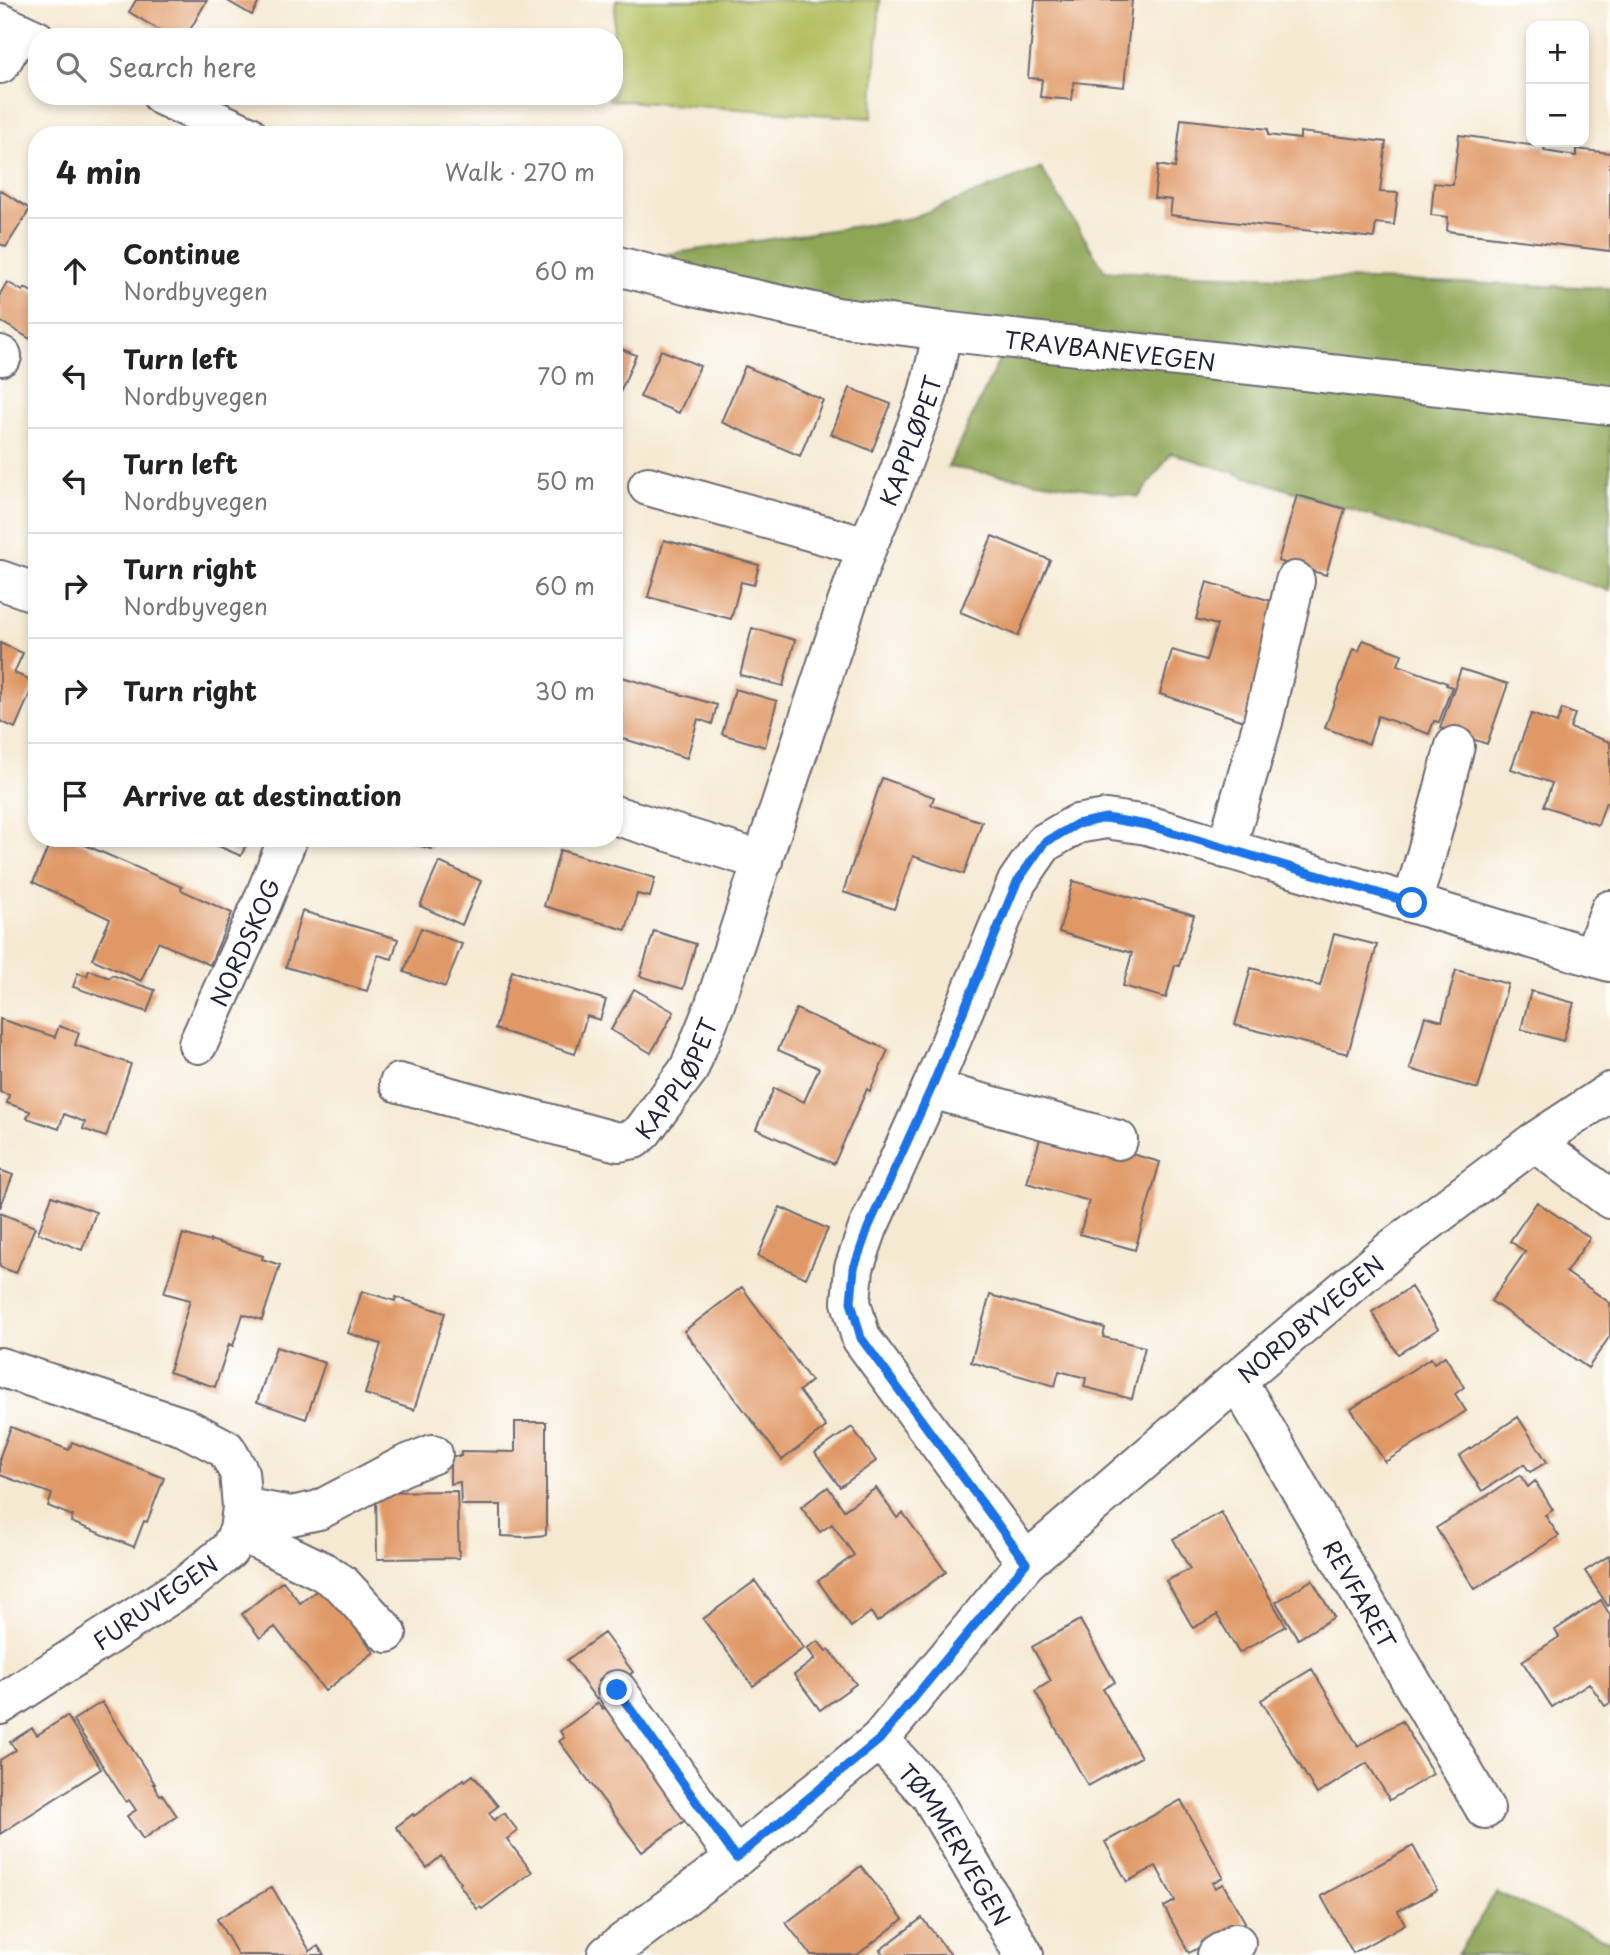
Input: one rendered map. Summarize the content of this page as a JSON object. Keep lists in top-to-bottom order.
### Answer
{
  "streets": {
    "street": [
      "TRAVBANEVEGEN",
      "KAPPLØPET",
      "NORDSKOG",
      "NORDBYVEGEN",
      "REVFARET",
      "FURUVEGEN",
      "TØMMERVEGEN"
    ]
  },
  "crossings": [
    ["TRAVBANEVEGEN", "KAPPLØPET"],
    ["NORDBYVEGEN", "REVFARET"],
    ["NORDBYVEGEN", "TØMMERVEGEN"]
  ],
  "page": {
    "map_buttons": ["+", "−"],
    "search": "Search here",
    "heading": ["4 min", "Walk · 270 m"],
    "list": [
      ["Continue", "Nordbyvegen", "60 m"],
      ["Turn left", "Nordbyvegen", "70 m"],
      ["Turn left", "Nordbyvegen", "50 m"],
      ["Turn right", "Nordbyvegen", "60 m"],
      ["Turn right", "30 m"],
      "Arrive at destination"
    ]
  }
}
